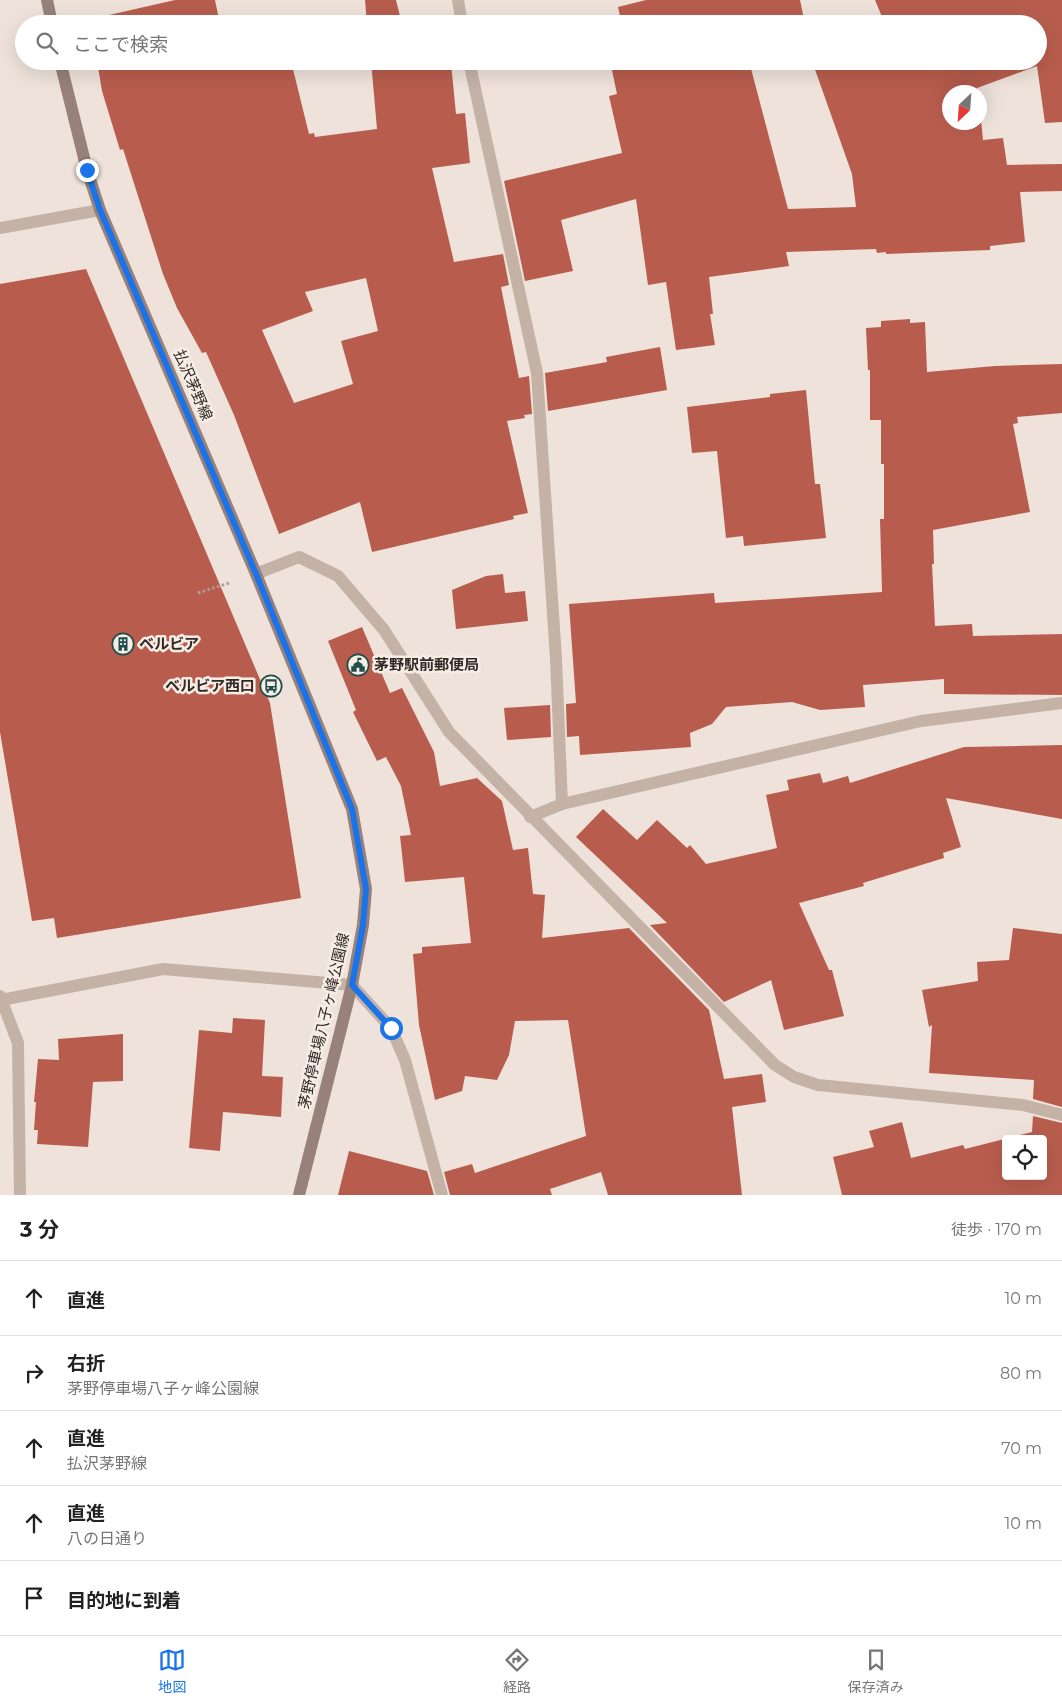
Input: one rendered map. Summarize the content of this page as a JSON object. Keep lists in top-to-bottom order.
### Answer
{
  "streets": {
    "main road": ["払沢茅野線", "茅野停車場八子ヶ峰公園線"]
  },
  "crossings": [
    ["払沢茅野線", "茅野停車場八子ヶ峰公園線"]
  ],
  "places": {
    "building": ["ベルビア"],
    "public building": ["茅野駅前郵便局"],
    "bus stop": ["ベルビア西口"]
  },
  "north": "bottom left",
  "page": {
    "search": "ここで検索",
    "heading": ["3 分", "徒歩 · 170 m"],
    "list": [
      ["直進", "10 m"],
      ["右折", "茅野停車場八子ヶ峰公園線", "80 m"],
      ["直進", "払沢茅野線", "70 m"],
      ["直進", "八の日通り", "10 m"],
      "目的地に到着"
    ],
    "nav": ["地図", "経路", "保存済み"]
  }
}
